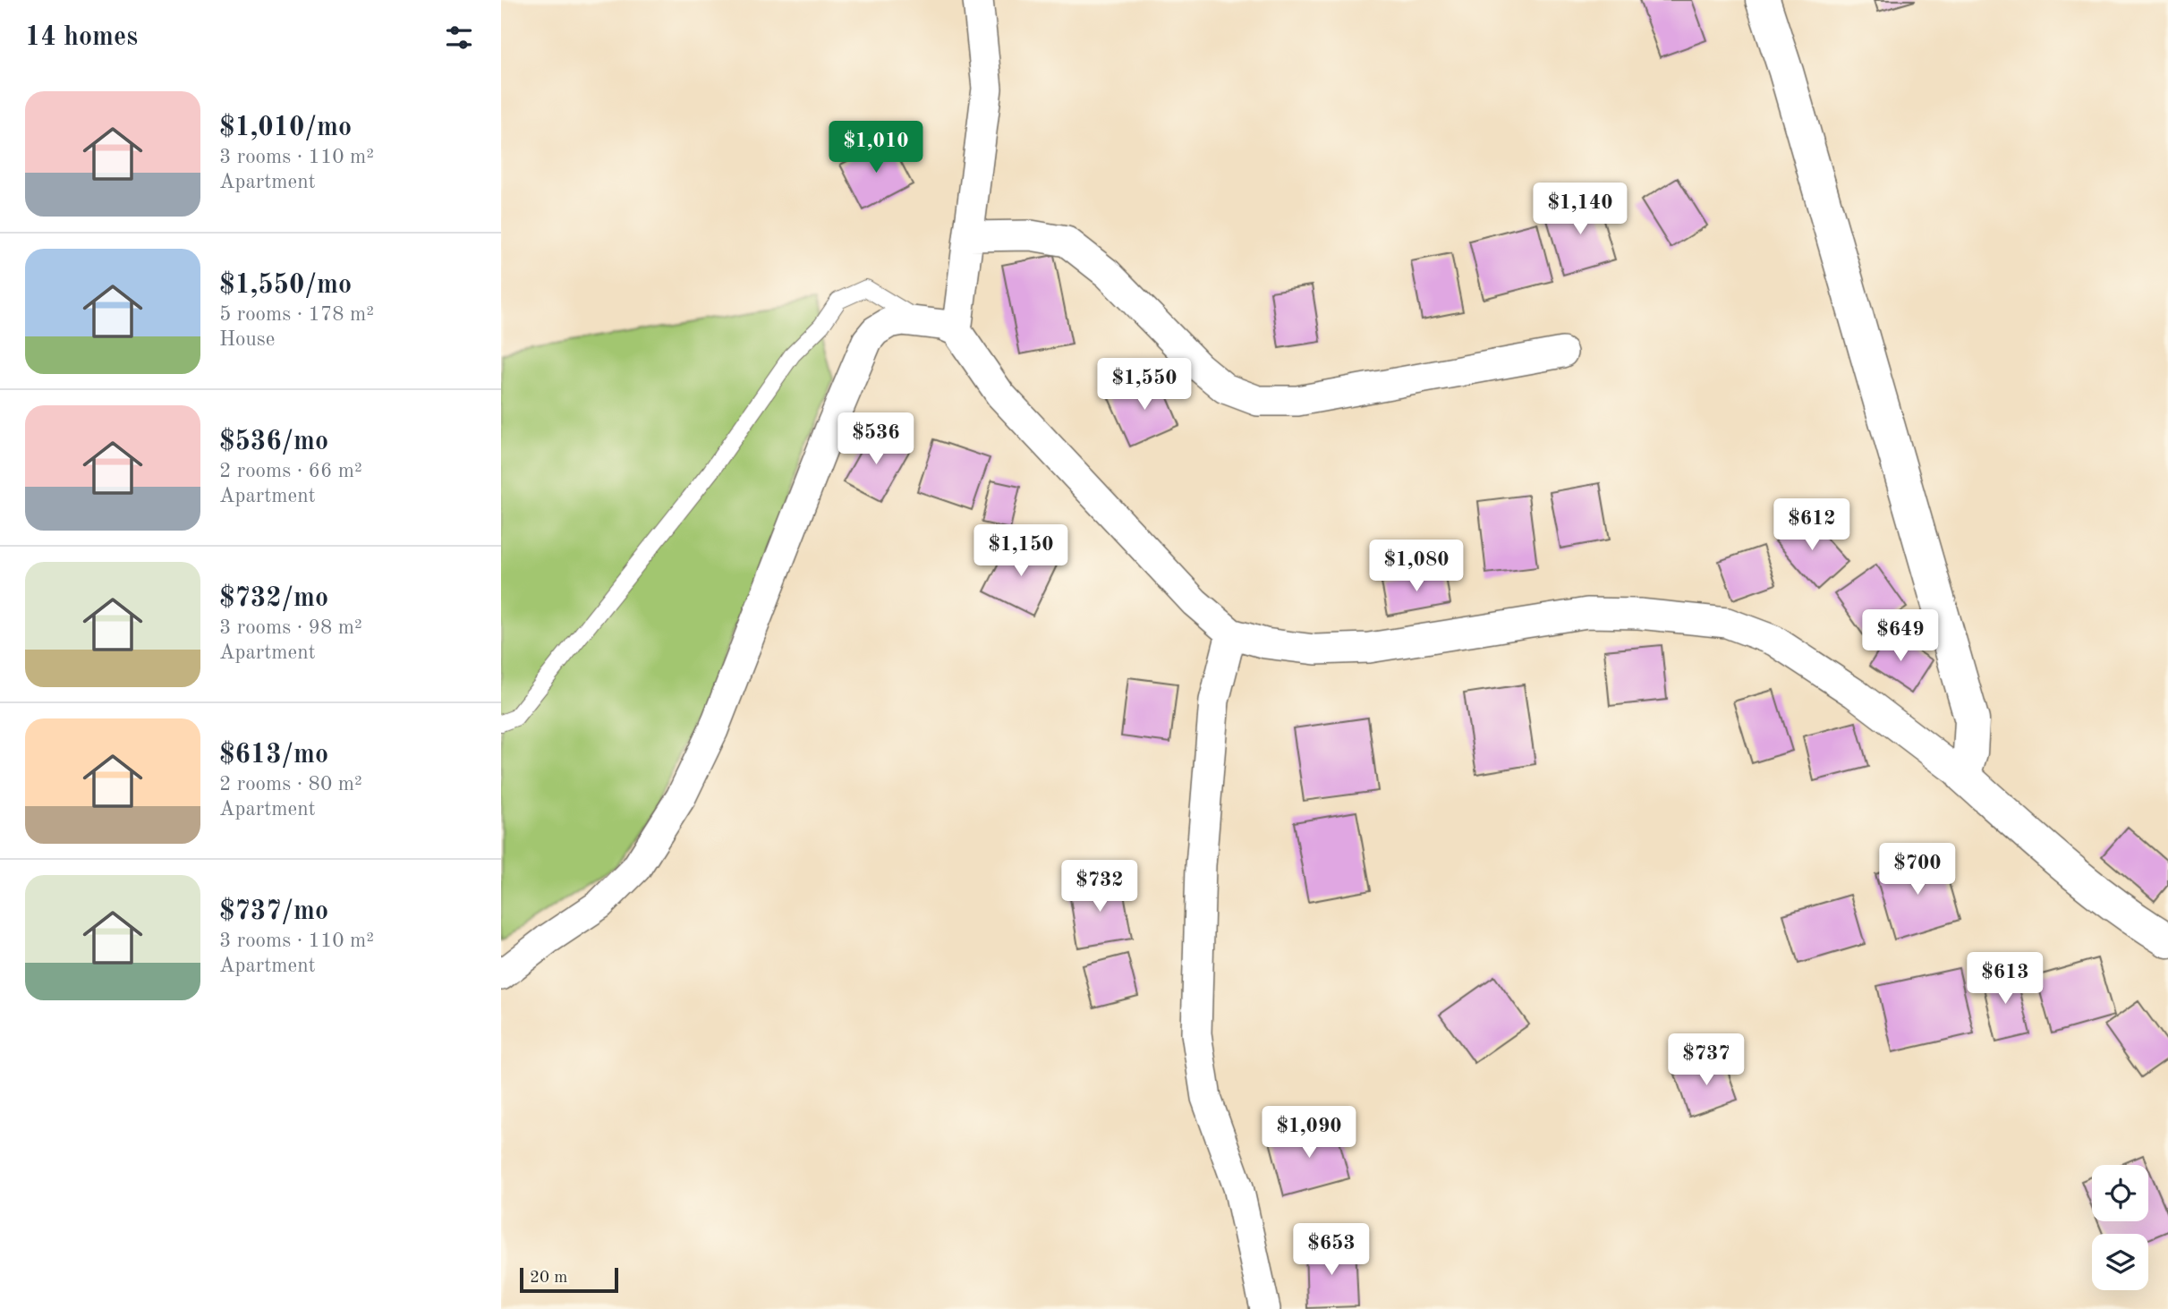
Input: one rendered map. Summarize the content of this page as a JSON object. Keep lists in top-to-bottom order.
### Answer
{
  "scale_bar": "20 m",
  "page": {
    "heading": "14 homes",
    "list": [
      {
        "name": "$1,010/mo",
        "note": "3 rooms · 110 m² · Apartment"
      },
      {
        "name": "$1,550/mo",
        "note": "5 rooms · 178 m² · House"
      },
      {
        "name": "$536/mo",
        "note": "2 rooms · 66 m² · Apartment"
      },
      {
        "name": "$732/mo",
        "note": "3 rooms · 98 m² · Apartment"
      },
      {
        "name": "$613/mo",
        "note": "2 rooms · 80 m² · Apartment"
      },
      {
        "name": "$737/mo",
        "note": "3 rooms · 110 m² · Apartment"
      }
    ],
    "price": [
      "$1,010",
      "$1,140",
      "$1,550",
      "$536",
      "$612",
      "$1,150",
      "$1,080",
      "$649",
      "$700",
      "$732",
      "$613",
      "$737",
      "$1,090",
      "$653"
    ],
    "scale": "20 m"
  }
}
